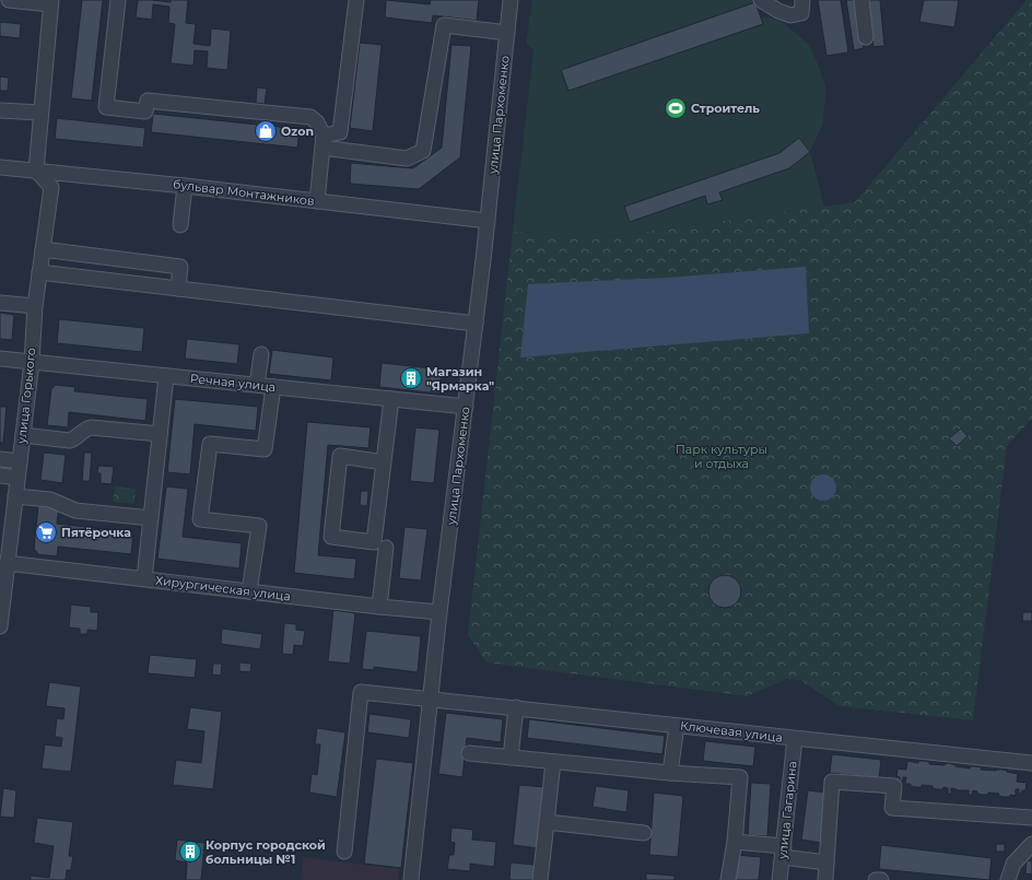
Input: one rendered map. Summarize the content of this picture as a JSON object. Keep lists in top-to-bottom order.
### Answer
{
  "streets": {
    "street": [
      "улица Пархоменко",
      "бульвар Монтажников",
      "Речная улица",
      "улица Горького",
      "Хирургическая улица",
      "Ключевая улица",
      "улица Гагарина"
    ]
  },
  "crossings": [
    ["улица Пархоменко", "бульвар Монтажников"],
    ["улица Пархоменко", "Речная улица"],
    ["улица Пархоменко", "Хирургическая улица"],
    ["улица Пархоменко", "Ключевая улица"],
    ["бульвар Монтажников", "улица Горького"],
    ["Речная улица", "улица Горького"],
    ["улица Горького", "Хирургическая улица"],
    ["Ключевая улица", "улица Гагарина"]
  ],
  "parks": ["Парк культуры и отдыха"],
  "places": {
    "sports": ["Строитель"],
    "shop": ["Ozon"],
    "building": ["Магазин \"Ярмарка\"", "Корпус городской больницы №1"],
    "supermarket": ["Пятёрочка"]
  }
}
